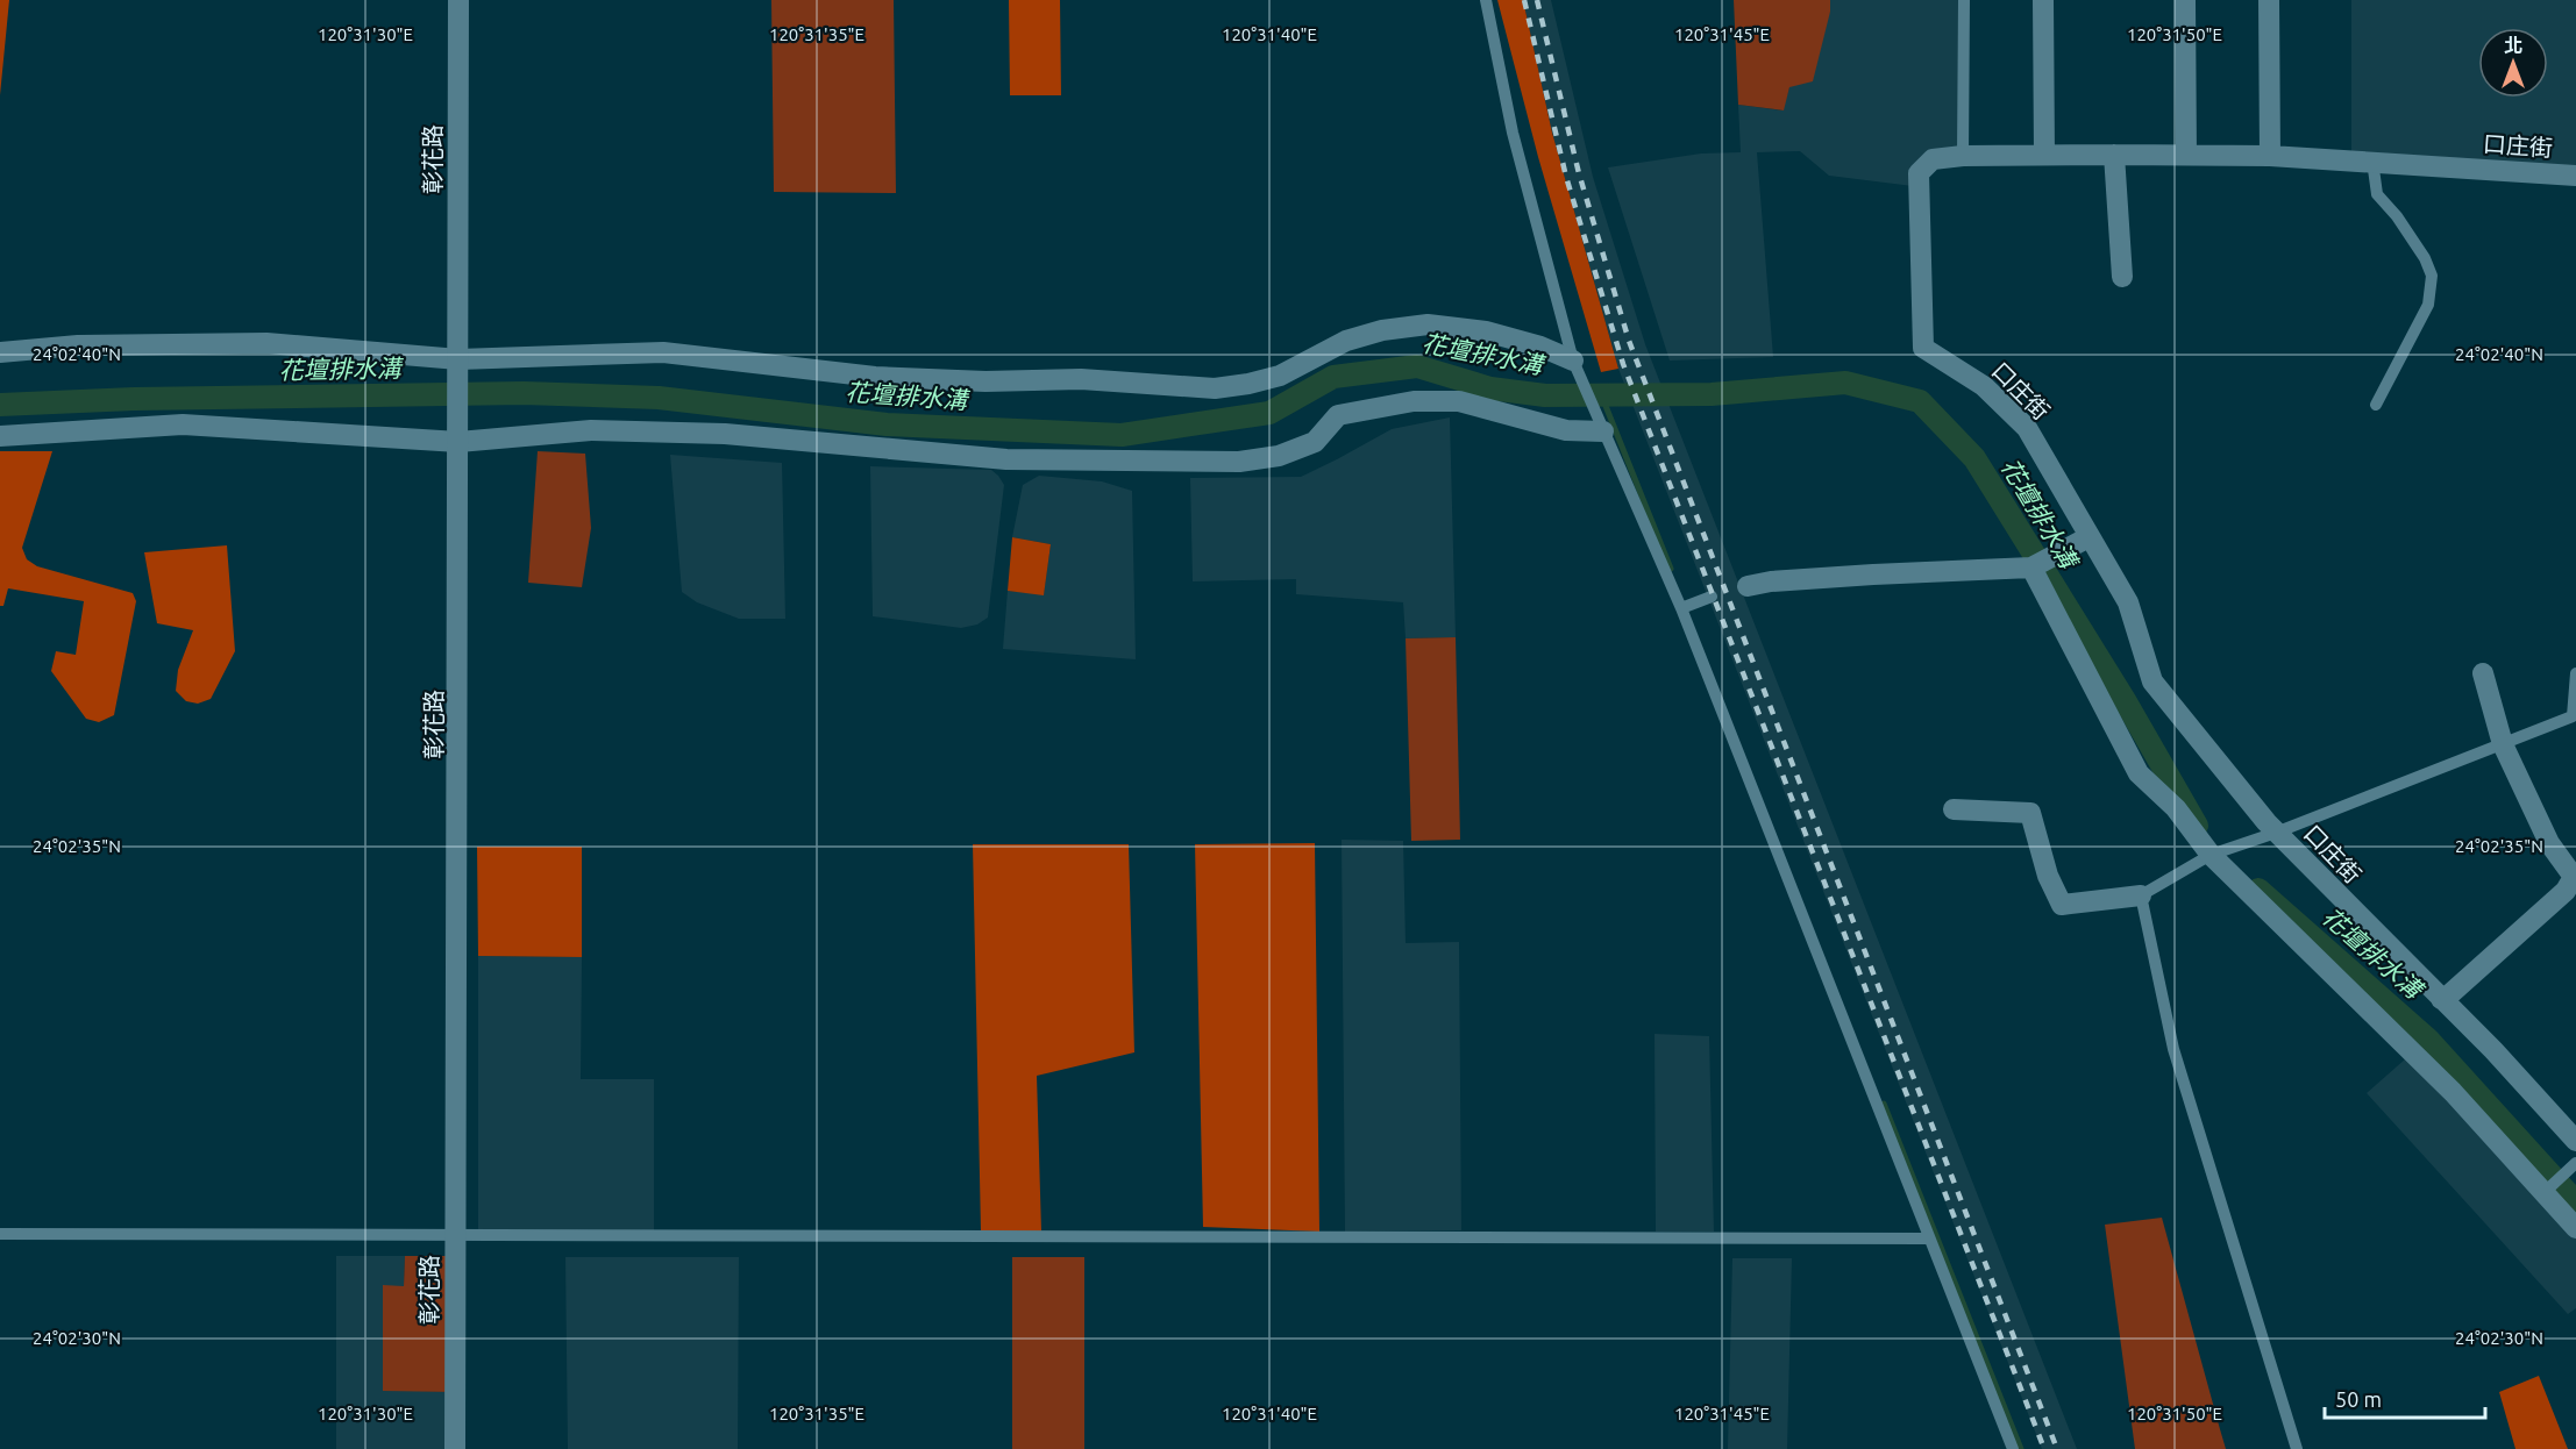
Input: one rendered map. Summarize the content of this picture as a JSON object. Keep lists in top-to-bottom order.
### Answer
{
  "streets": {
    "street": ["口庄街", "彰花路"]
  },
  "water": ["花壇排水溝"],
  "scale_bar": "50 m",
  "north": "top",
  "coordinates": [
    "120°31'30\"E",
    "120°31'35\"E",
    "120°31'40\"E",
    "120°31'45\"E",
    "120°31'50\"E",
    "24°02'40\"N",
    "24°02'35\"N",
    "24°02'30\"N"
  ]
}
